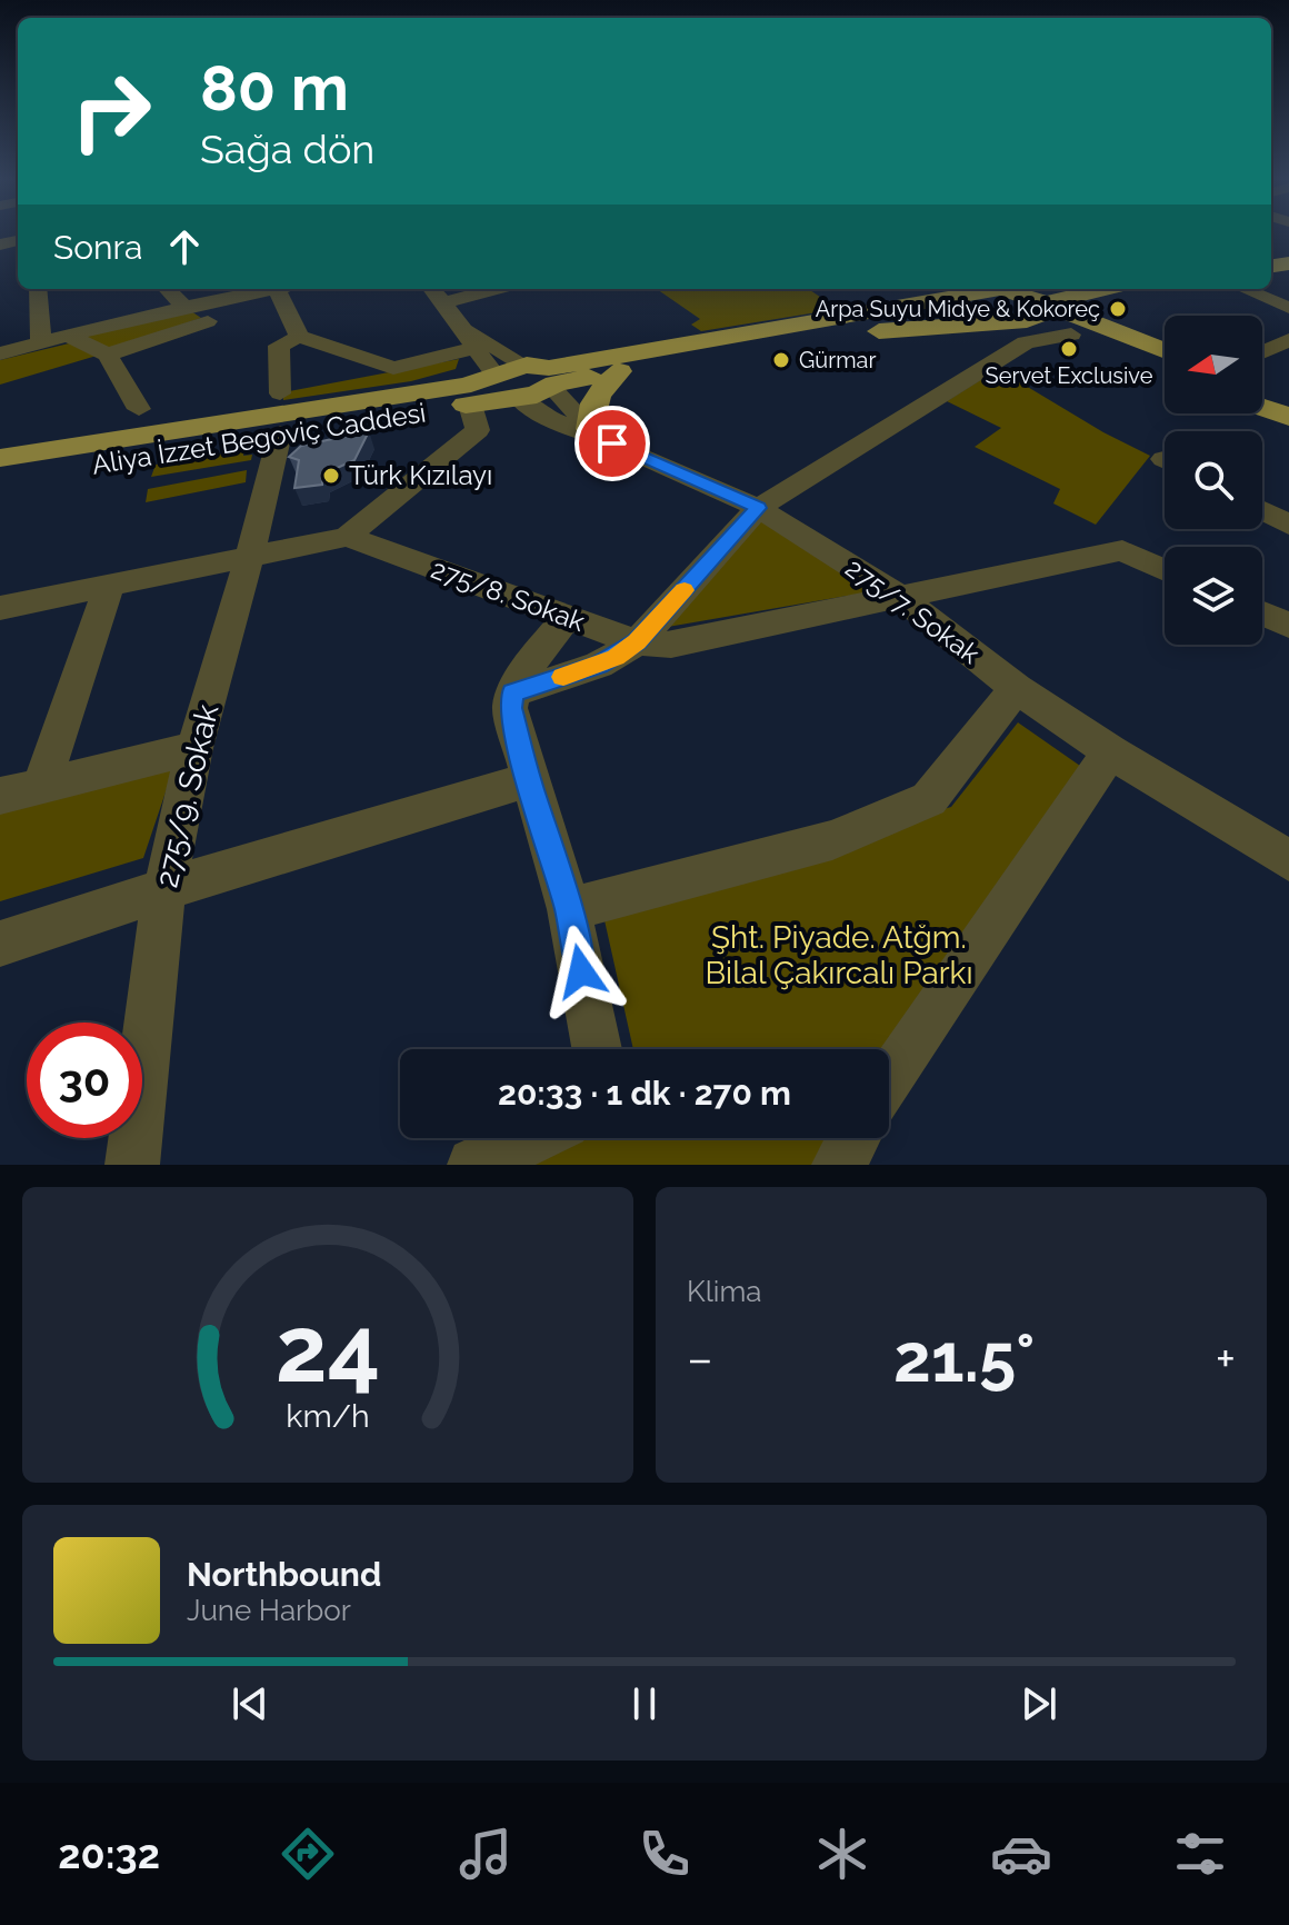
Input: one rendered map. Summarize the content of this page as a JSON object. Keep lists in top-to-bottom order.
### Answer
{
  "streets": {
    "main road": ["Aliya İzzet Begoviç Caddesi"],
    "street": ["275/8. Sokak", "275/7. Sokak", "275/9. Sokak"]
  },
  "crossings": [
    ["Aliya İzzet Begoviç Caddesi", "275/7. Sokak"],
    ["Aliya İzzet Begoviç Caddesi", "275/9. Sokak"],
    ["275/8. Sokak", "275/7. Sokak"]
  ],
  "parks": ["Şht. Piyade. Atğm. Bilal Çakırcalı Parkı"],
  "places": [
    "Arpa Suyu Midye & Kokoreç",
    "Servet Exclusive",
    "Gürmar",
    "Türk Kızılayı"
  ],
  "north": "left",
  "page": {
    "turn": ["80 m", "Sağa dön"],
    "then": "Sonra",
    "limit": "30",
    "trip": "20:33 · 1 dk · 270 m",
    "tile": "Klima",
    "heat": ["−", "21.5°", "+"],
    "song": ["Northbound", "June Harbor"],
    "tabs": "20:32",
    "gauge": ["24", "km/h"]
  }
}
